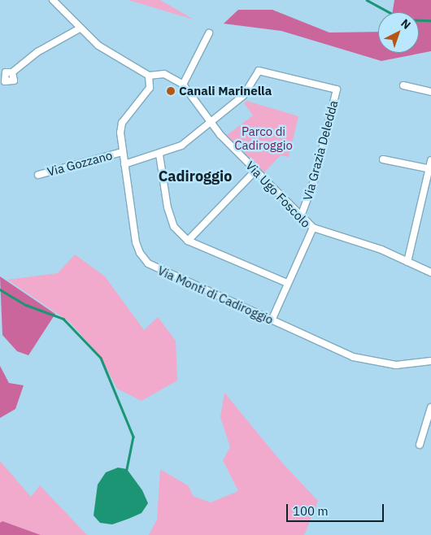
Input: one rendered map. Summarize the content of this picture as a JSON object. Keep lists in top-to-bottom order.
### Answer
{
  "streets": {
    "street": [
      "Via Grazia Deledda",
      "Via Gozzano",
      "Via Ugo Foscolo",
      "Via Monti di Cadiroggio"
    ]
  },
  "crossings": [
    ["Via Grazia Deledda", "Via Ugo Foscolo"],
    ["Via Gozzano", "Via Monti di Cadiroggio"],
    ["Via Ugo Foscolo", "Via Monti di Cadiroggio"]
  ],
  "districts": ["Cadiroggio"],
  "parks": ["Parco di Cadiroggio"],
  "places": ["Canali Marinella"],
  "scale_bar": "100 m",
  "north": "top right"
}
